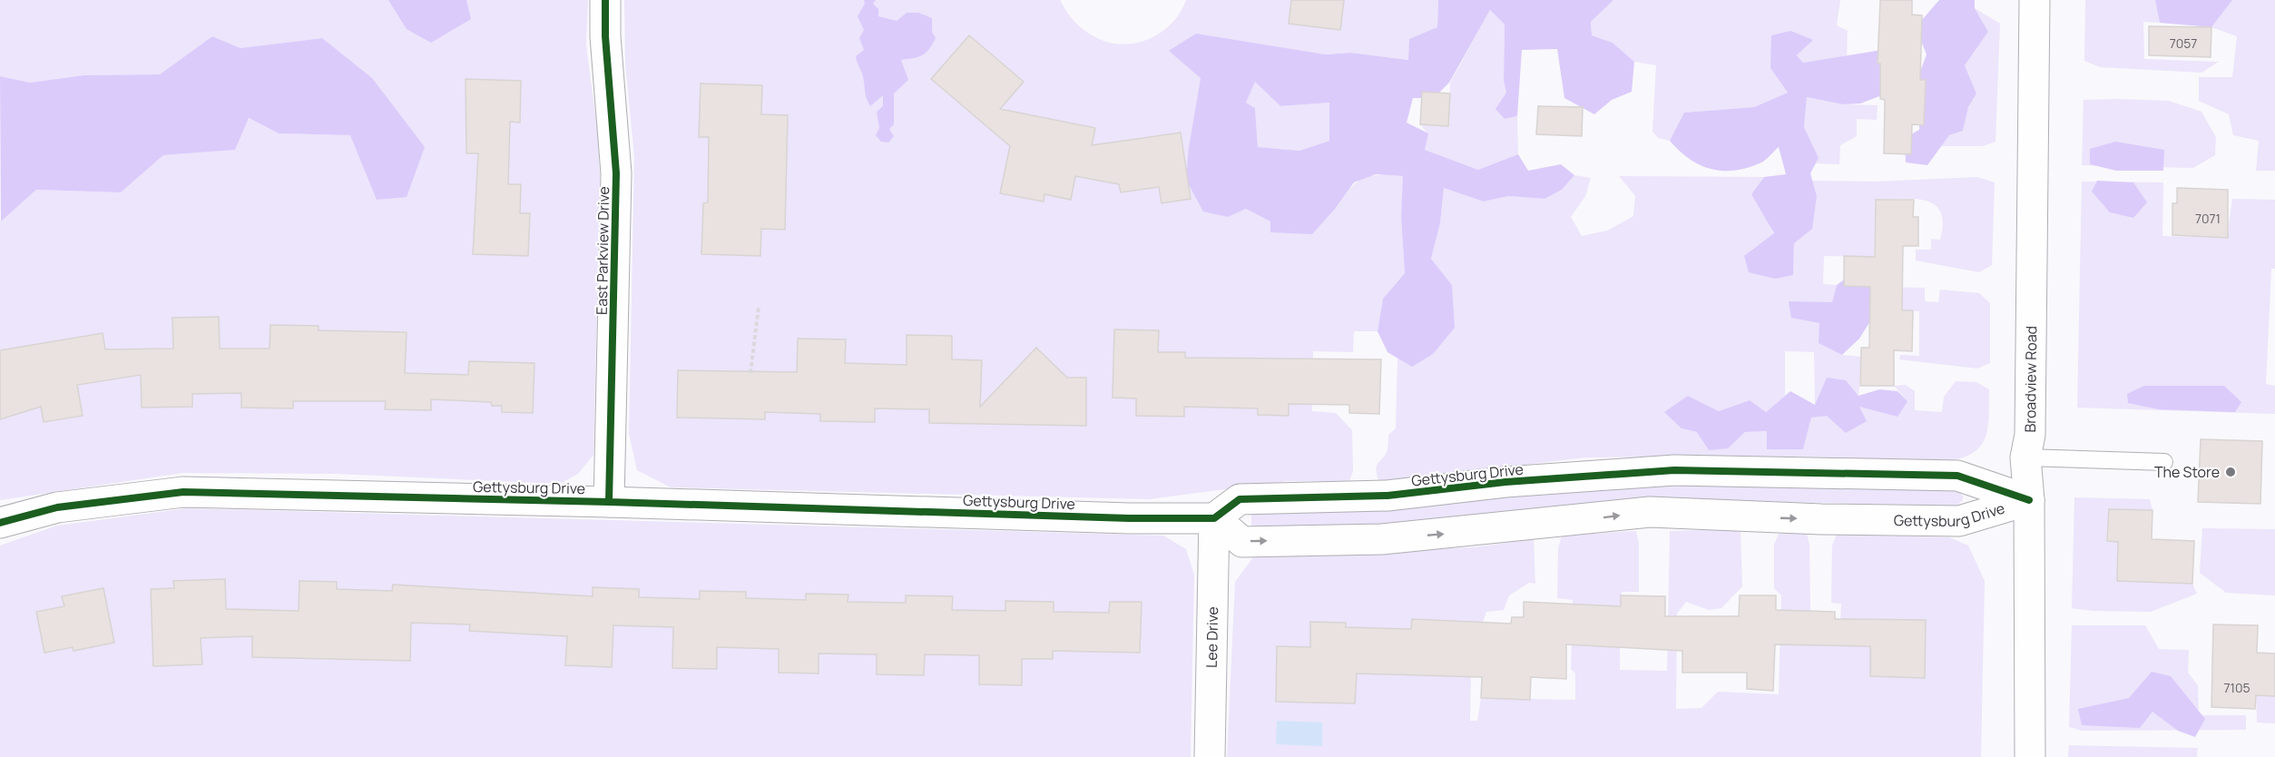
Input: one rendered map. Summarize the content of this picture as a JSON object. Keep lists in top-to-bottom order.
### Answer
{
  "streets": {
    "street": [
      "East Parkview Drive",
      "Broadview Road",
      "Gettysburg Drive",
      "Lee Drive"
    ]
  },
  "crossings": [
    ["East Parkview Drive", "Gettysburg Drive"],
    ["Broadview Road", "Gettysburg Drive"],
    ["Gettysburg Drive", "Lee Drive"]
  ],
  "places": ["The Store"],
  "house_numbers": ["7057", "7071", "7105"]
}
